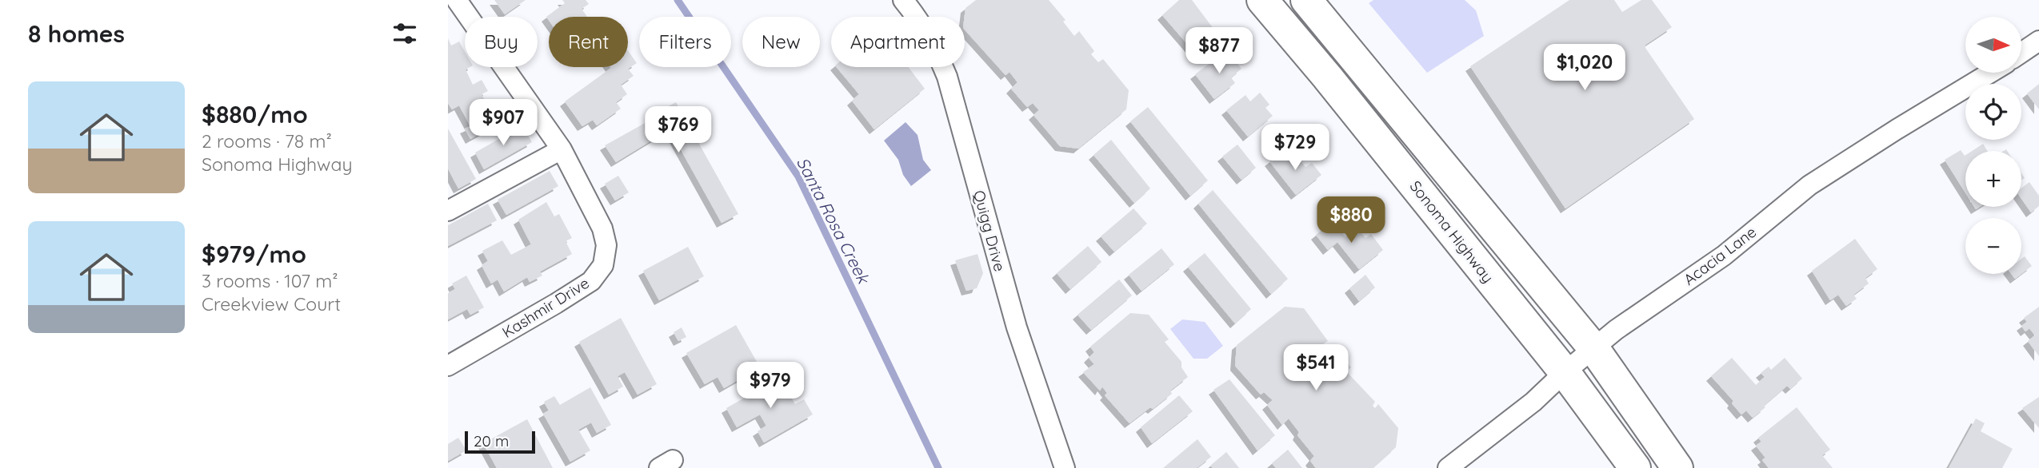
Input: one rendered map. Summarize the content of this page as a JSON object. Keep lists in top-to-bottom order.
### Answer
{
  "streets": {
    "main road": ["Sonoma Highway"],
    "street": ["Quigg Drive", "Acacia Lane", "Kashmir Drive"]
  },
  "crossings": [
    ["Sonoma Highway", "Acacia Lane"]
  ],
  "water": ["Santa Rosa Creek"],
  "scale_bar": "20 m",
  "north": "right",
  "page": {
    "heading": "8 homes",
    "map_buttons": ["+", "−"],
    "chip": [
      "Buy",
      "Rent",
      "Filters",
      "New",
      "Apartment"
    ],
    "price": [
      "$877",
      "$1,020",
      "$907",
      "$769",
      "$729",
      "$880",
      "$541",
      "$979"
    ],
    "list": [
      {
        "name": "$880/mo",
        "note": "2 rooms · 78 m² · Sonoma Highway"
      },
      {
        "name": "$979/mo",
        "note": "3 rooms · 107 m² · Creekview Court"
      }
    ],
    "scale": "20 m"
  }
}
